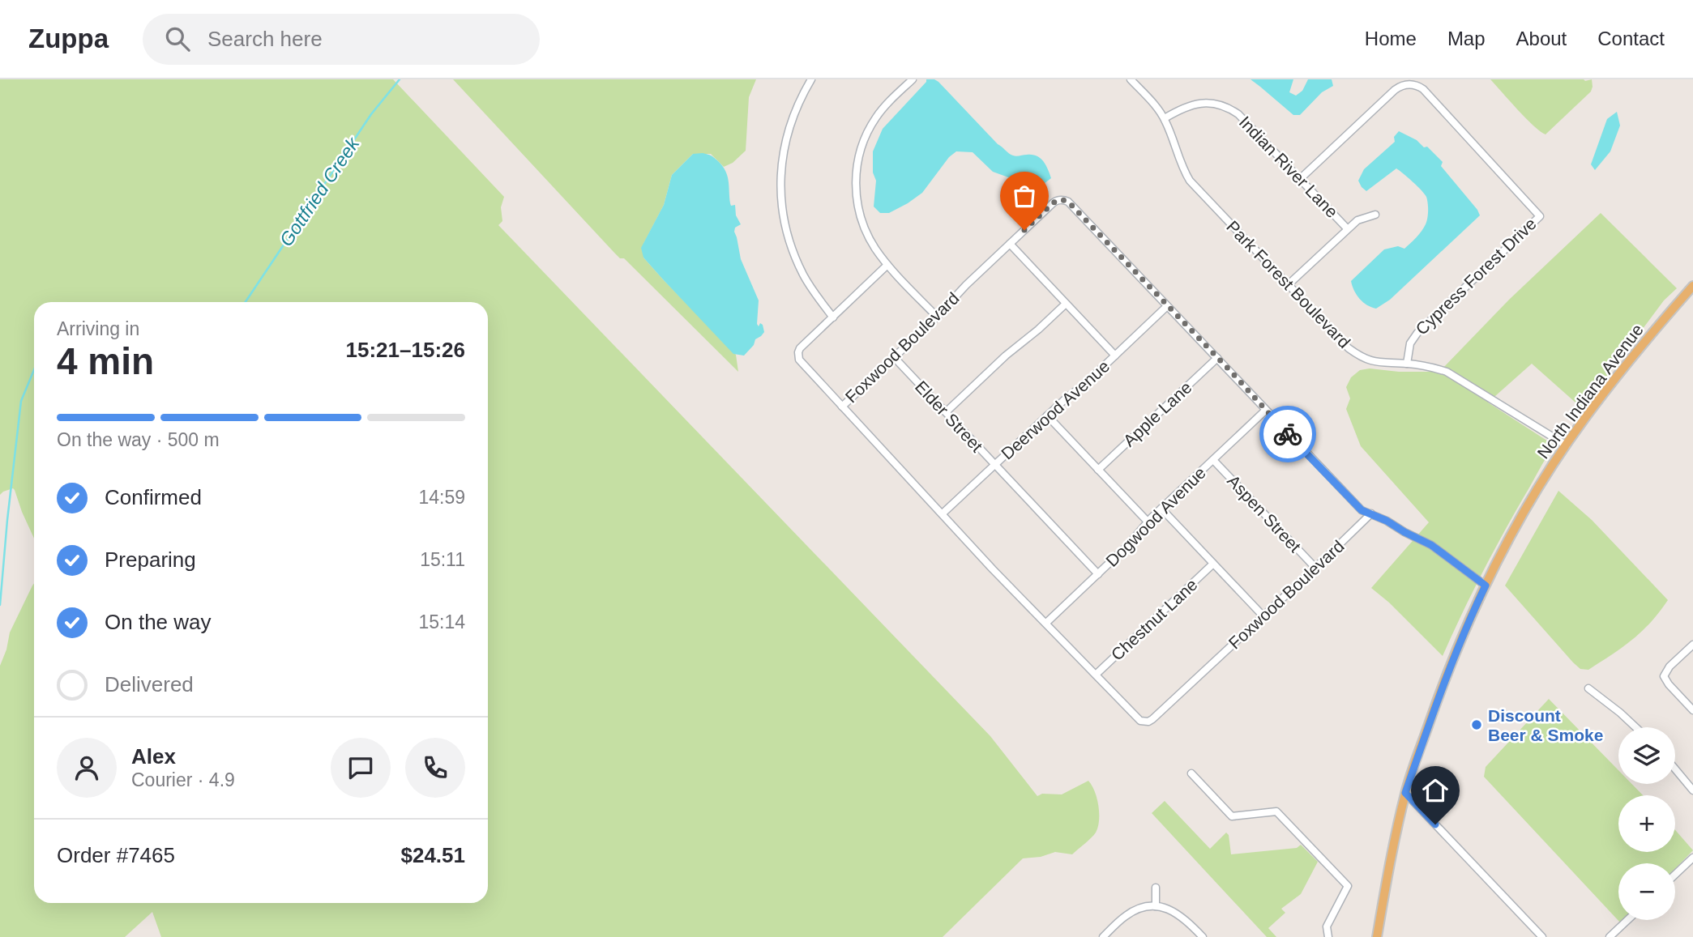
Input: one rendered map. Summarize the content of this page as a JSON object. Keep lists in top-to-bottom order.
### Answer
{
  "streets": {
    "main road": ["North Indiana Avenue"],
    "street": [
      "Indian River Lane",
      "Cypress Forest Drive",
      "Park Forest Boulevard",
      "Foxwood Boulevard",
      "Deerwood Avenue",
      "Apple Lane",
      "Elder Street",
      "Aspen Street",
      "Dogwood Avenue",
      "Chestnut Lane"
    ]
  },
  "crossings": [
    ["Indian River Lane", "Cypress Forest Drive"],
    ["Indian River Lane", "Park Forest Boulevard"],
    ["Cypress Forest Drive", "Park Forest Boulevard"],
    ["Park Forest Boulevard", "North Indiana Avenue"],
    ["Foxwood Boulevard", "North Indiana Avenue"],
    ["Foxwood Boulevard", "Deerwood Avenue"],
    ["Foxwood Boulevard", "Apple Lane"],
    ["Foxwood Boulevard", "Elder Street"],
    ["Foxwood Boulevard", "Aspen Street"],
    ["Foxwood Boulevard", "Dogwood Avenue"],
    ["Foxwood Boulevard", "Chestnut Lane"],
    ["Deerwood Avenue", "Elder Street"],
    ["Elder Street", "Dogwood Avenue"],
    ["Aspen Street", "Dogwood Avenue"]
  ],
  "water": ["Gottfried Creek"],
  "places": ["Discount Beer & Smoke"],
  "page": {
    "header": "Zuppa",
    "search": "Search here",
    "nav": [
      "Home",
      "Map",
      "About",
      "Contact"
    ],
    "heading": ["4 min", "Arriving in", "15:21–15:26"],
    "panel": [
      "Alex",
      "Courier · 4.9",
      "Order #7465",
      "$24.51"
    ],
    "bar": "On the way · 500 m",
    "list": [
      ["Confirmed", "14:59"],
      ["Preparing", "15:11"],
      ["On the way", "15:14"],
      "Delivered"
    ],
    "map_buttons": ["+", "−"]
  }
}
